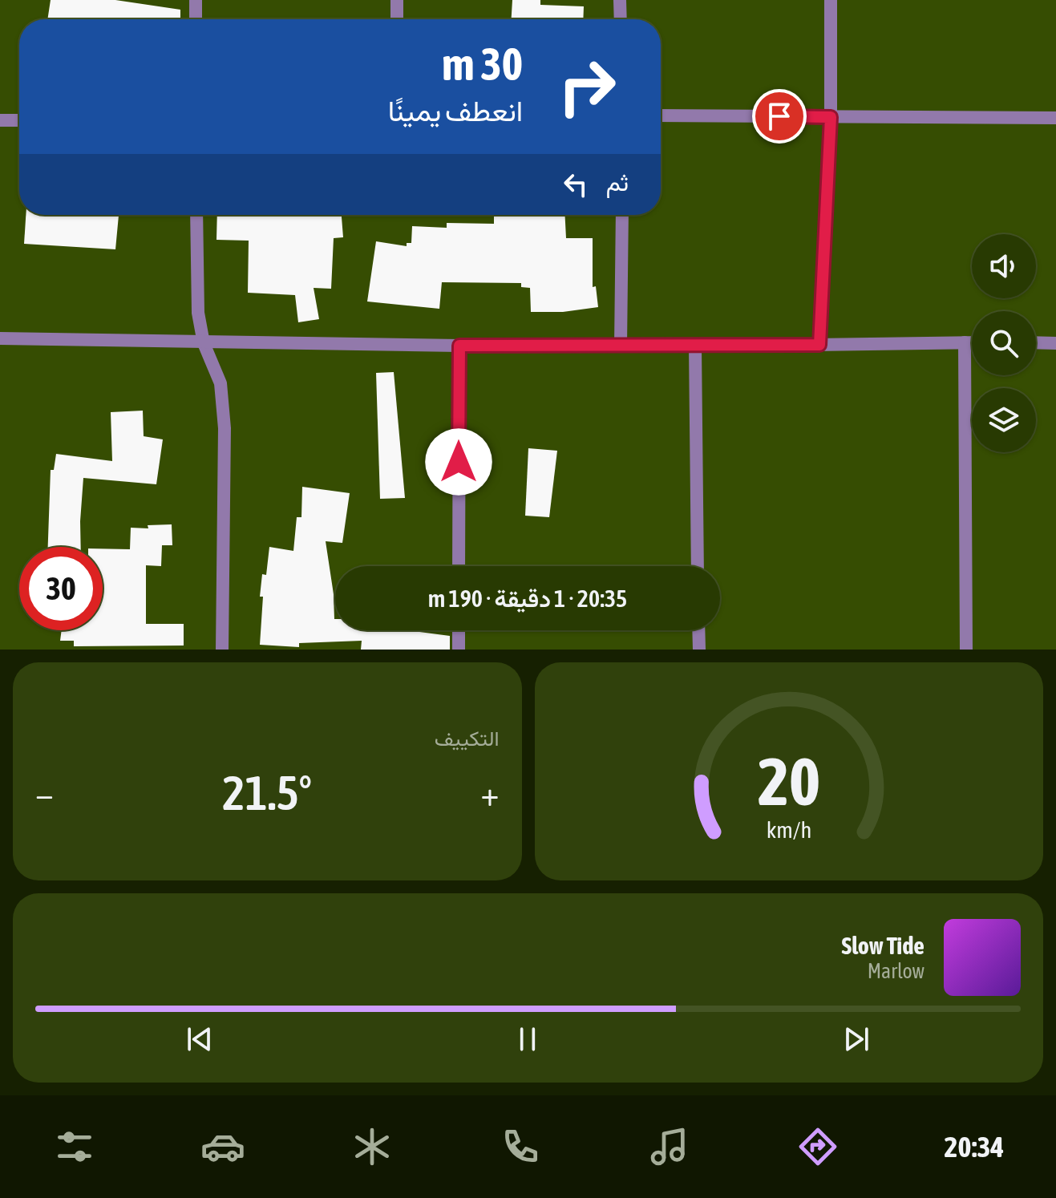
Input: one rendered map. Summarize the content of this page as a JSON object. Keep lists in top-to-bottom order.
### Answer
{
  "page": {
    "turn": ["30 m", "انعطف يمينًا"],
    "then": "ثم",
    "limit": "30",
    "trip": "20:35 · 1 دقيقة · 190 m",
    "tile": "التكييف",
    "heat": ["−", "21.5°", "+"],
    "song": ["Slow Tide", "Marlow"],
    "tabs": "20:34",
    "gauge": ["20", "km/h"]
  }
}
